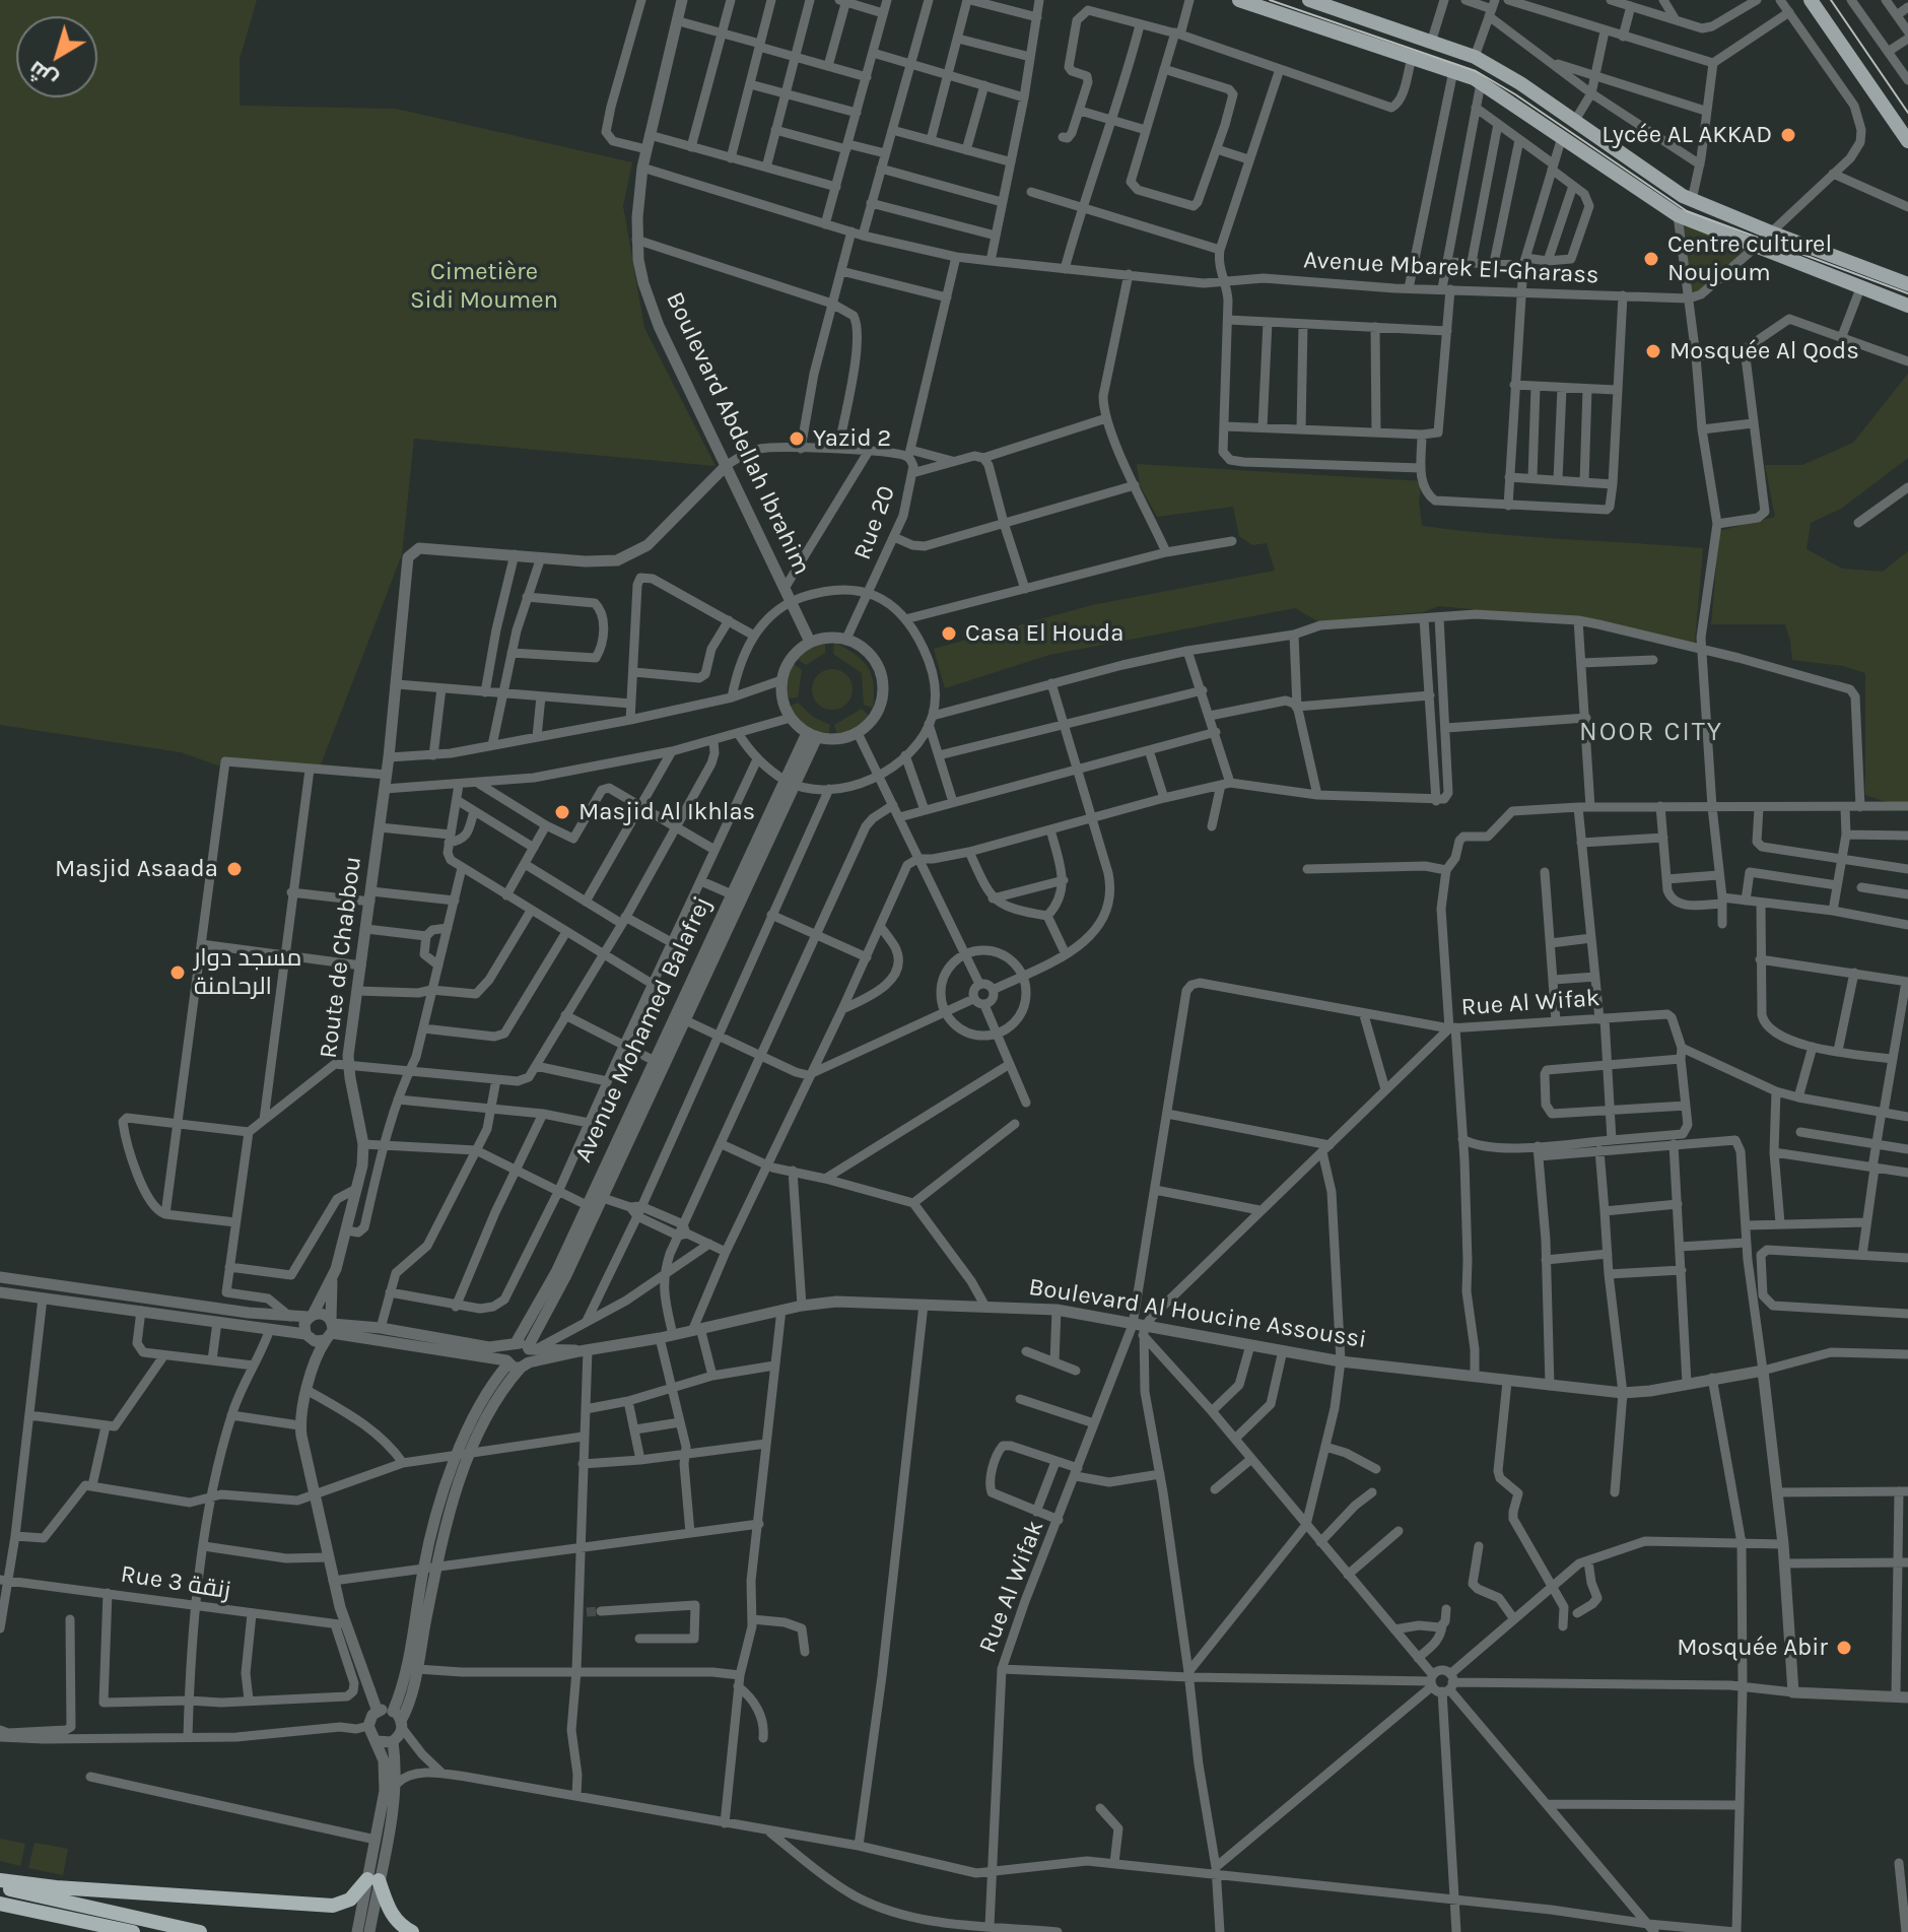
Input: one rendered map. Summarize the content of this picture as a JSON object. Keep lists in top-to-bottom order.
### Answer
{
  "streets": {
    "street": [
      "Avenue Mbarek El-Gharass",
      "Boulevard Abdellah Ibrahim",
      "Rue 20",
      "Route de Chabbou",
      "Rue Al Wifak",
      "Avenue Mohamed Balafrej",
      "Boulevard Al Houcine Assoussi",
      "Rue 3 زنقة"
    ]
  },
  "crossings": [
    ["Avenue Mbarek El-Gharass", "Boulevard Abdellah Ibrahim"],
    ["Boulevard Abdellah Ibrahim", "Rue 20"],
    ["Boulevard Abdellah Ibrahim", "Avenue Mohamed Balafrej"],
    ["Rue 20", "Avenue Mohamed Balafrej"],
    ["Route de Chabbou", "Boulevard Al Houcine Assoussi"],
    ["Route de Chabbou", "Rue 3 زنقة"],
    ["Rue Al Wifak", "Boulevard Al Houcine Assoussi"],
    ["Avenue Mohamed Balafrej", "Boulevard Al Houcine Assoussi"]
  ],
  "districts": ["NOOR CITY"],
  "parks": ["Cimetière Sidi Moumen"],
  "places": [
    "Lycée AL AKKAD",
    "Centre culturel Noujoum",
    "Mosquée Al Qods",
    "Yazid 2",
    "Casa El Houda",
    "Masjid Al Ikhlas",
    "Masjid Asaada",
    "مسجد دوار الرحامنة",
    "Mosquée Abir"
  ],
  "north": "bottom left"
}
